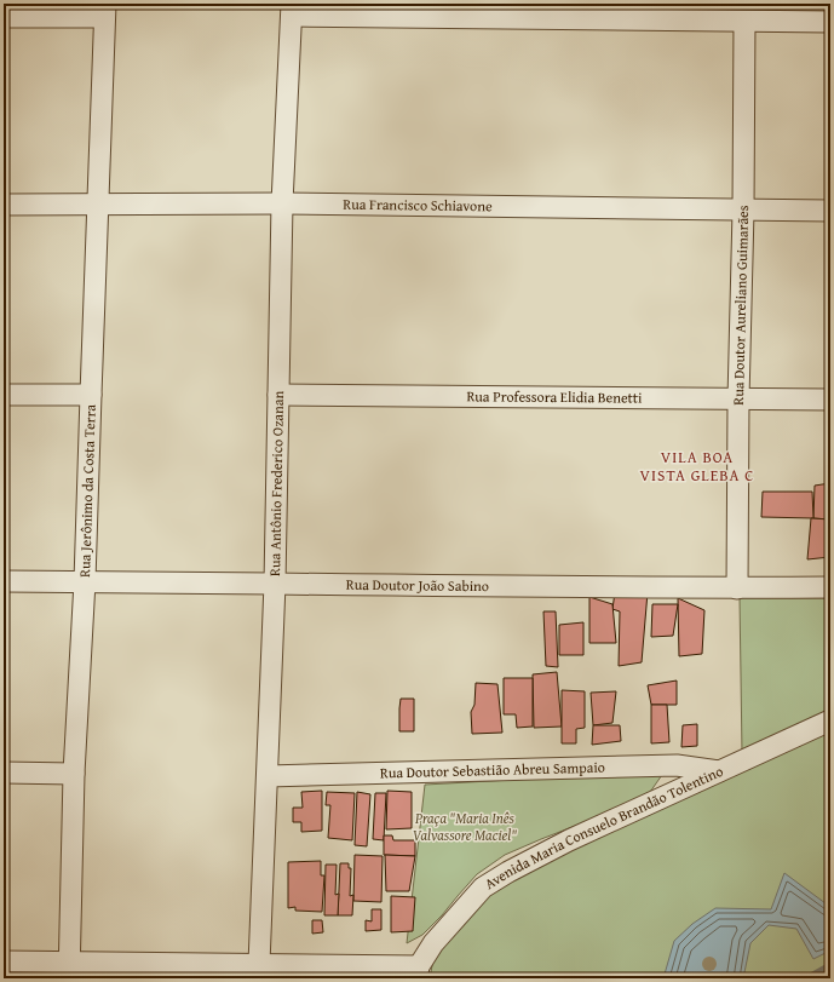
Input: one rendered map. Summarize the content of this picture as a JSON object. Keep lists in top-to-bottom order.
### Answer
{
  "streets": {
    "street": [
      "Rua Francisco Schiavone",
      "Rua Doutor Aureliano Guimarães",
      "Rua Professora Elidia Benetti",
      "Rua Antônio Frederico Ozanan",
      "Rua Jerônimo da Costa Terra",
      "Rua Doutor João Sabino",
      "Rua Doutor Sebastião Abreu Sampaio",
      "Avenida Maria Consuelo Brandão Tolentino"
    ]
  },
  "crossings": [
    ["Rua Francisco Schiavone", "Rua Doutor Aureliano Guimarães"],
    ["Rua Francisco Schiavone", "Rua Antônio Frederico Ozanan"],
    ["Rua Francisco Schiavone", "Rua Jerônimo da Costa Terra"],
    ["Rua Doutor Aureliano Guimarães", "Rua Professora Elidia Benetti"],
    ["Rua Doutor Aureliano Guimarães", "Rua Doutor João Sabino"],
    ["Rua Professora Elidia Benetti", "Rua Antônio Frederico Ozanan"],
    ["Rua Antônio Frederico Ozanan", "Rua Doutor João Sabino"],
    ["Rua Antônio Frederico Ozanan", "Rua Doutor Sebastião Abreu Sampaio"],
    ["Rua Jerônimo da Costa Terra", "Rua Doutor João Sabino"],
    ["Rua Doutor Sebastião Abreu Sampaio", "Avenida Maria Consuelo Brandão Tolentino"]
  ],
  "districts": ["VILA BOA VISTA GLEBA C"],
  "parks": ["Praça \"Maria Inês Valvassore Maciel\""]
}
